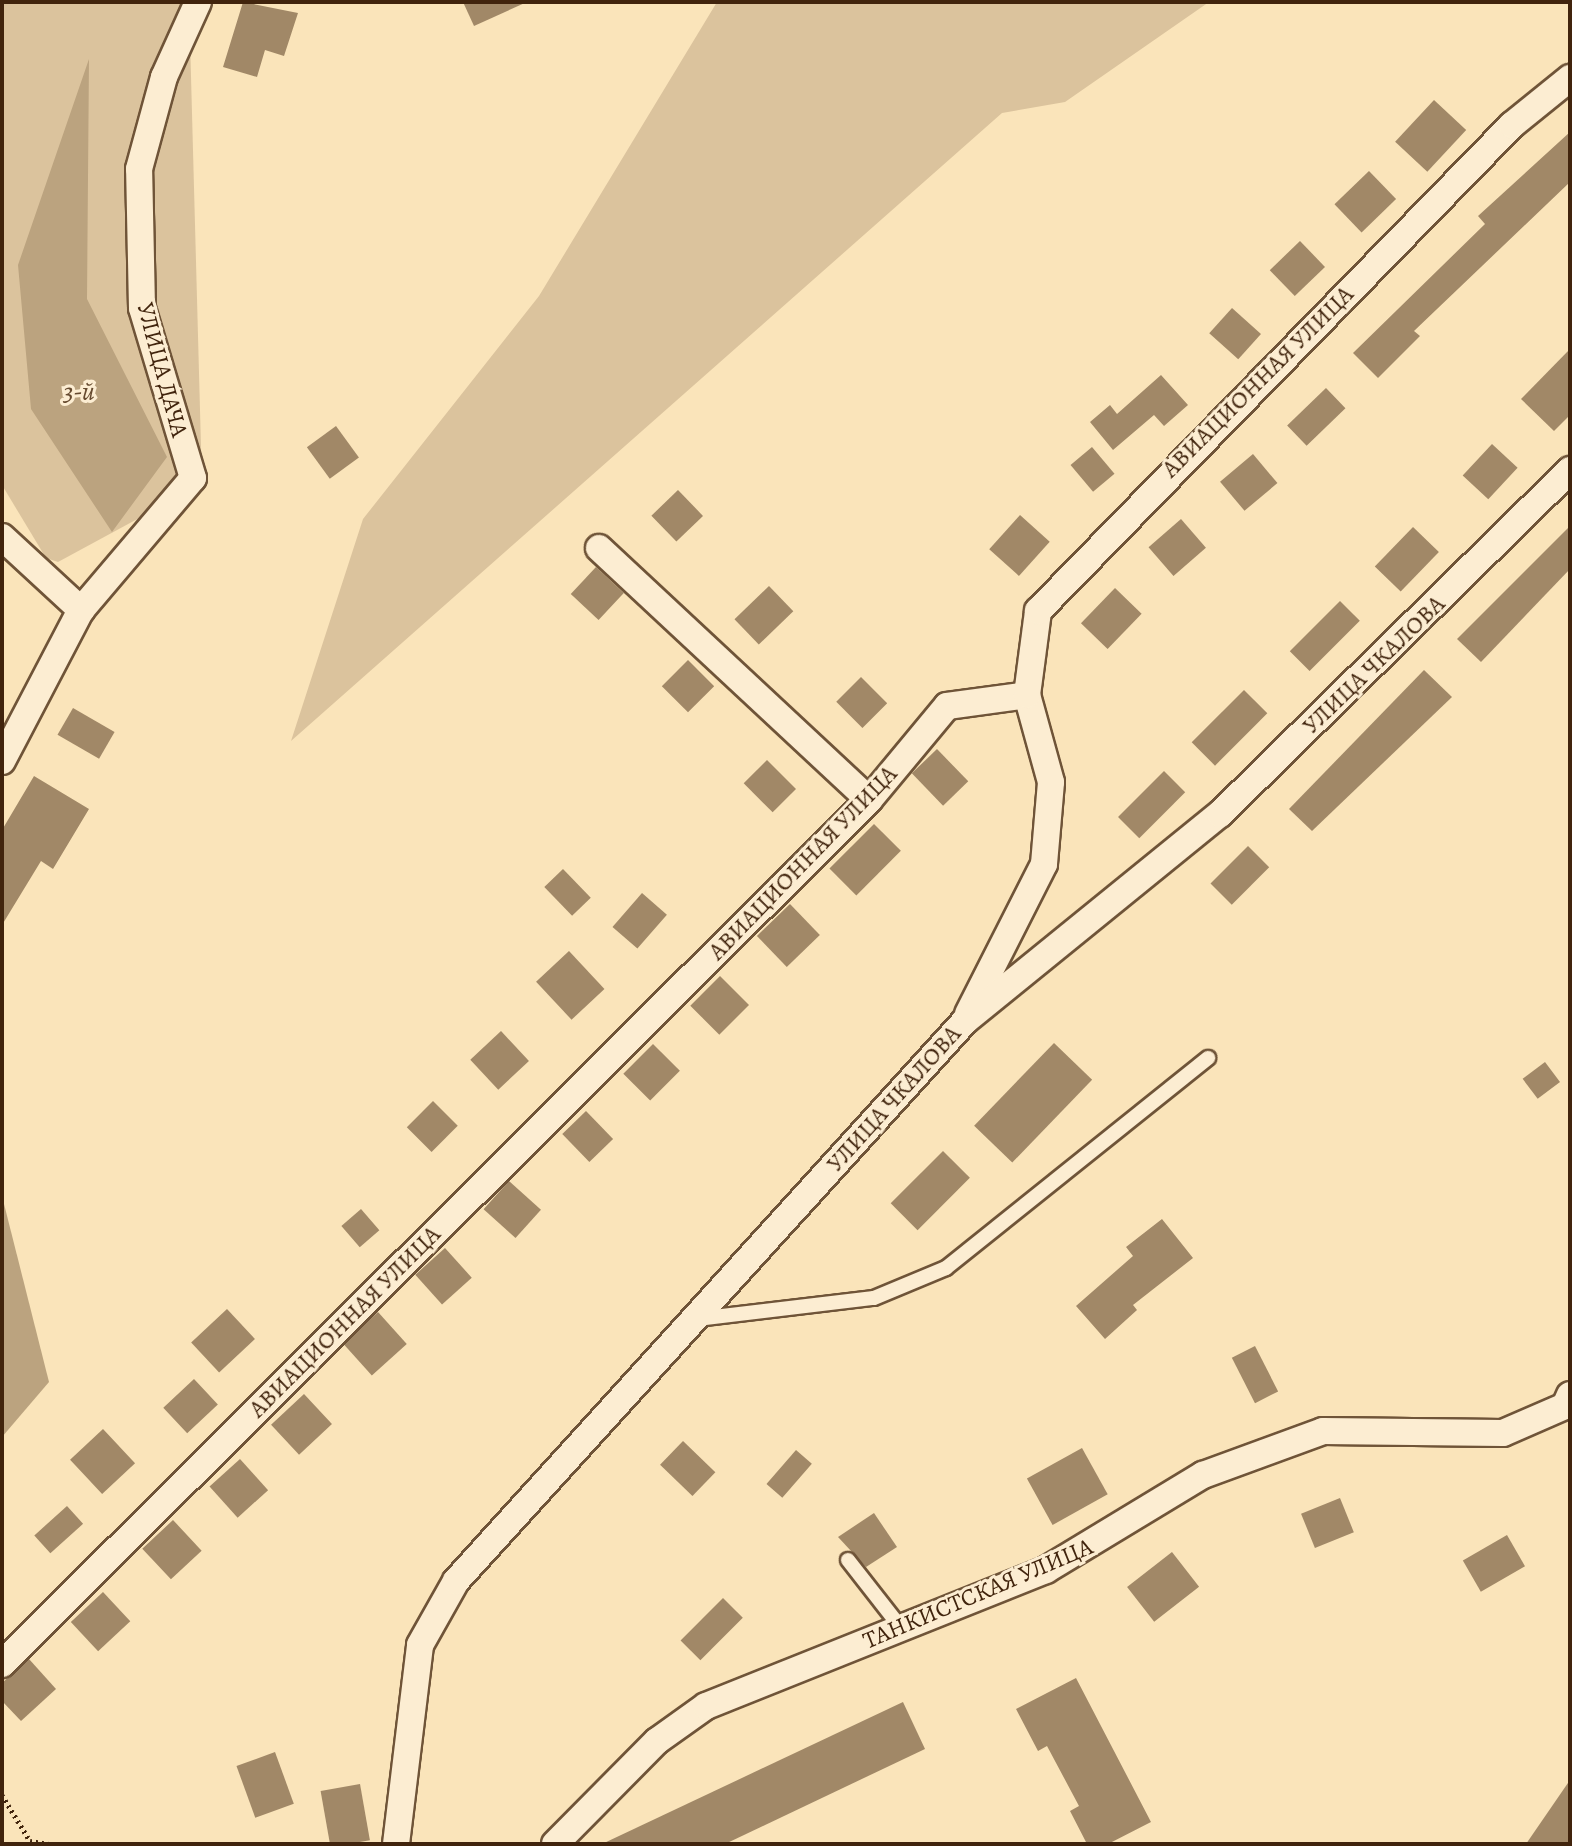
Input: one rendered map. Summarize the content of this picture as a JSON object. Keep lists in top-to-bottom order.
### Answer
{
  "streets": {
    "street": [
      "УЛИЦА ДАЧА",
      "АВИАЦИОННАЯ УЛИЦА",
      "УЛИЦА ЧКАЛОВА",
      "ТАНКИСТСКАЯ УЛИЦА"
    ]
  },
  "water": ["3-й"]
}
